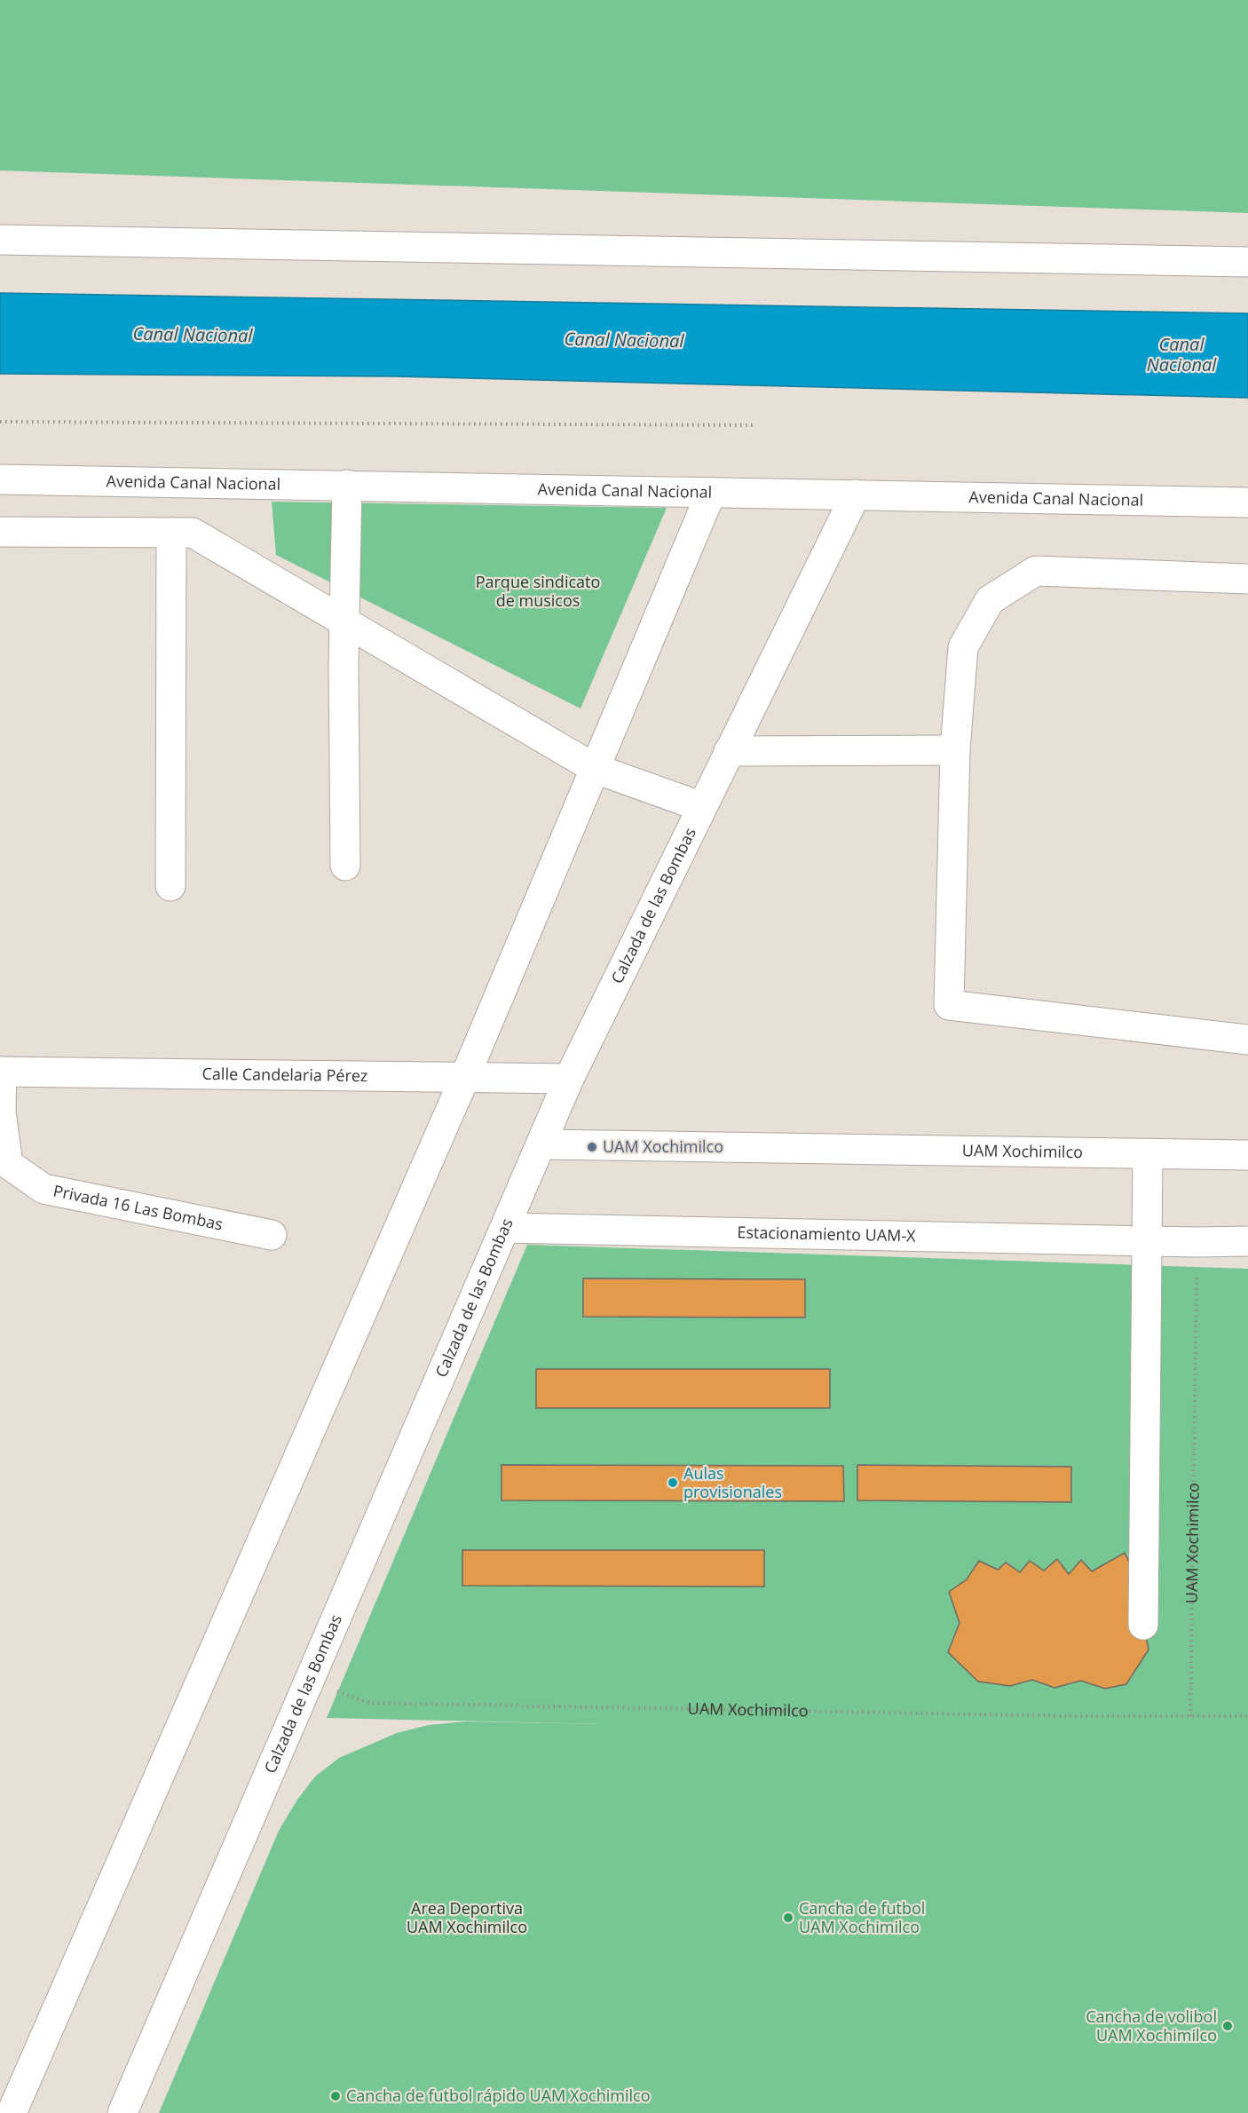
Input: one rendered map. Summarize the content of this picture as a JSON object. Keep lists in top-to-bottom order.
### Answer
{
  "streets": {
    "main road": [
      "Avenida Canal Nacional",
      "Calzada de las Bombas",
      "Calle Candelaria Pérez",
      "UAM Xochimilco",
      "Privada 16 Las Bombas",
      "Estacionamiento UAM-X"
    ]
  },
  "crossings": [
    ["Avenida Canal Nacional", "Calzada de las Bombas"],
    ["Calzada de las Bombas", "Calle Candelaria Pérez"],
    ["Calzada de las Bombas", "UAM Xochimilco"],
    ["Calzada de las Bombas", "Estacionamiento UAM-X"],
    ["Calle Candelaria Pérez", "Privada 16 Las Bombas"],
    ["UAM Xochimilco", "Estacionamiento UAM-X"]
  ],
  "water": ["Canal Nacional"],
  "parks": ["Parque sindicato de musicos", "Area Deportiva UAM Xochimilco"],
  "places": [
    "UAM Xochimilco",
    "Aulas provisionales",
    "Cancha de futbol UAM Xochimilco",
    "Cancha de volibol UAM Xochimilco",
    "Cancha de futbol rápido UAM Xochimilco"
  ]
}
